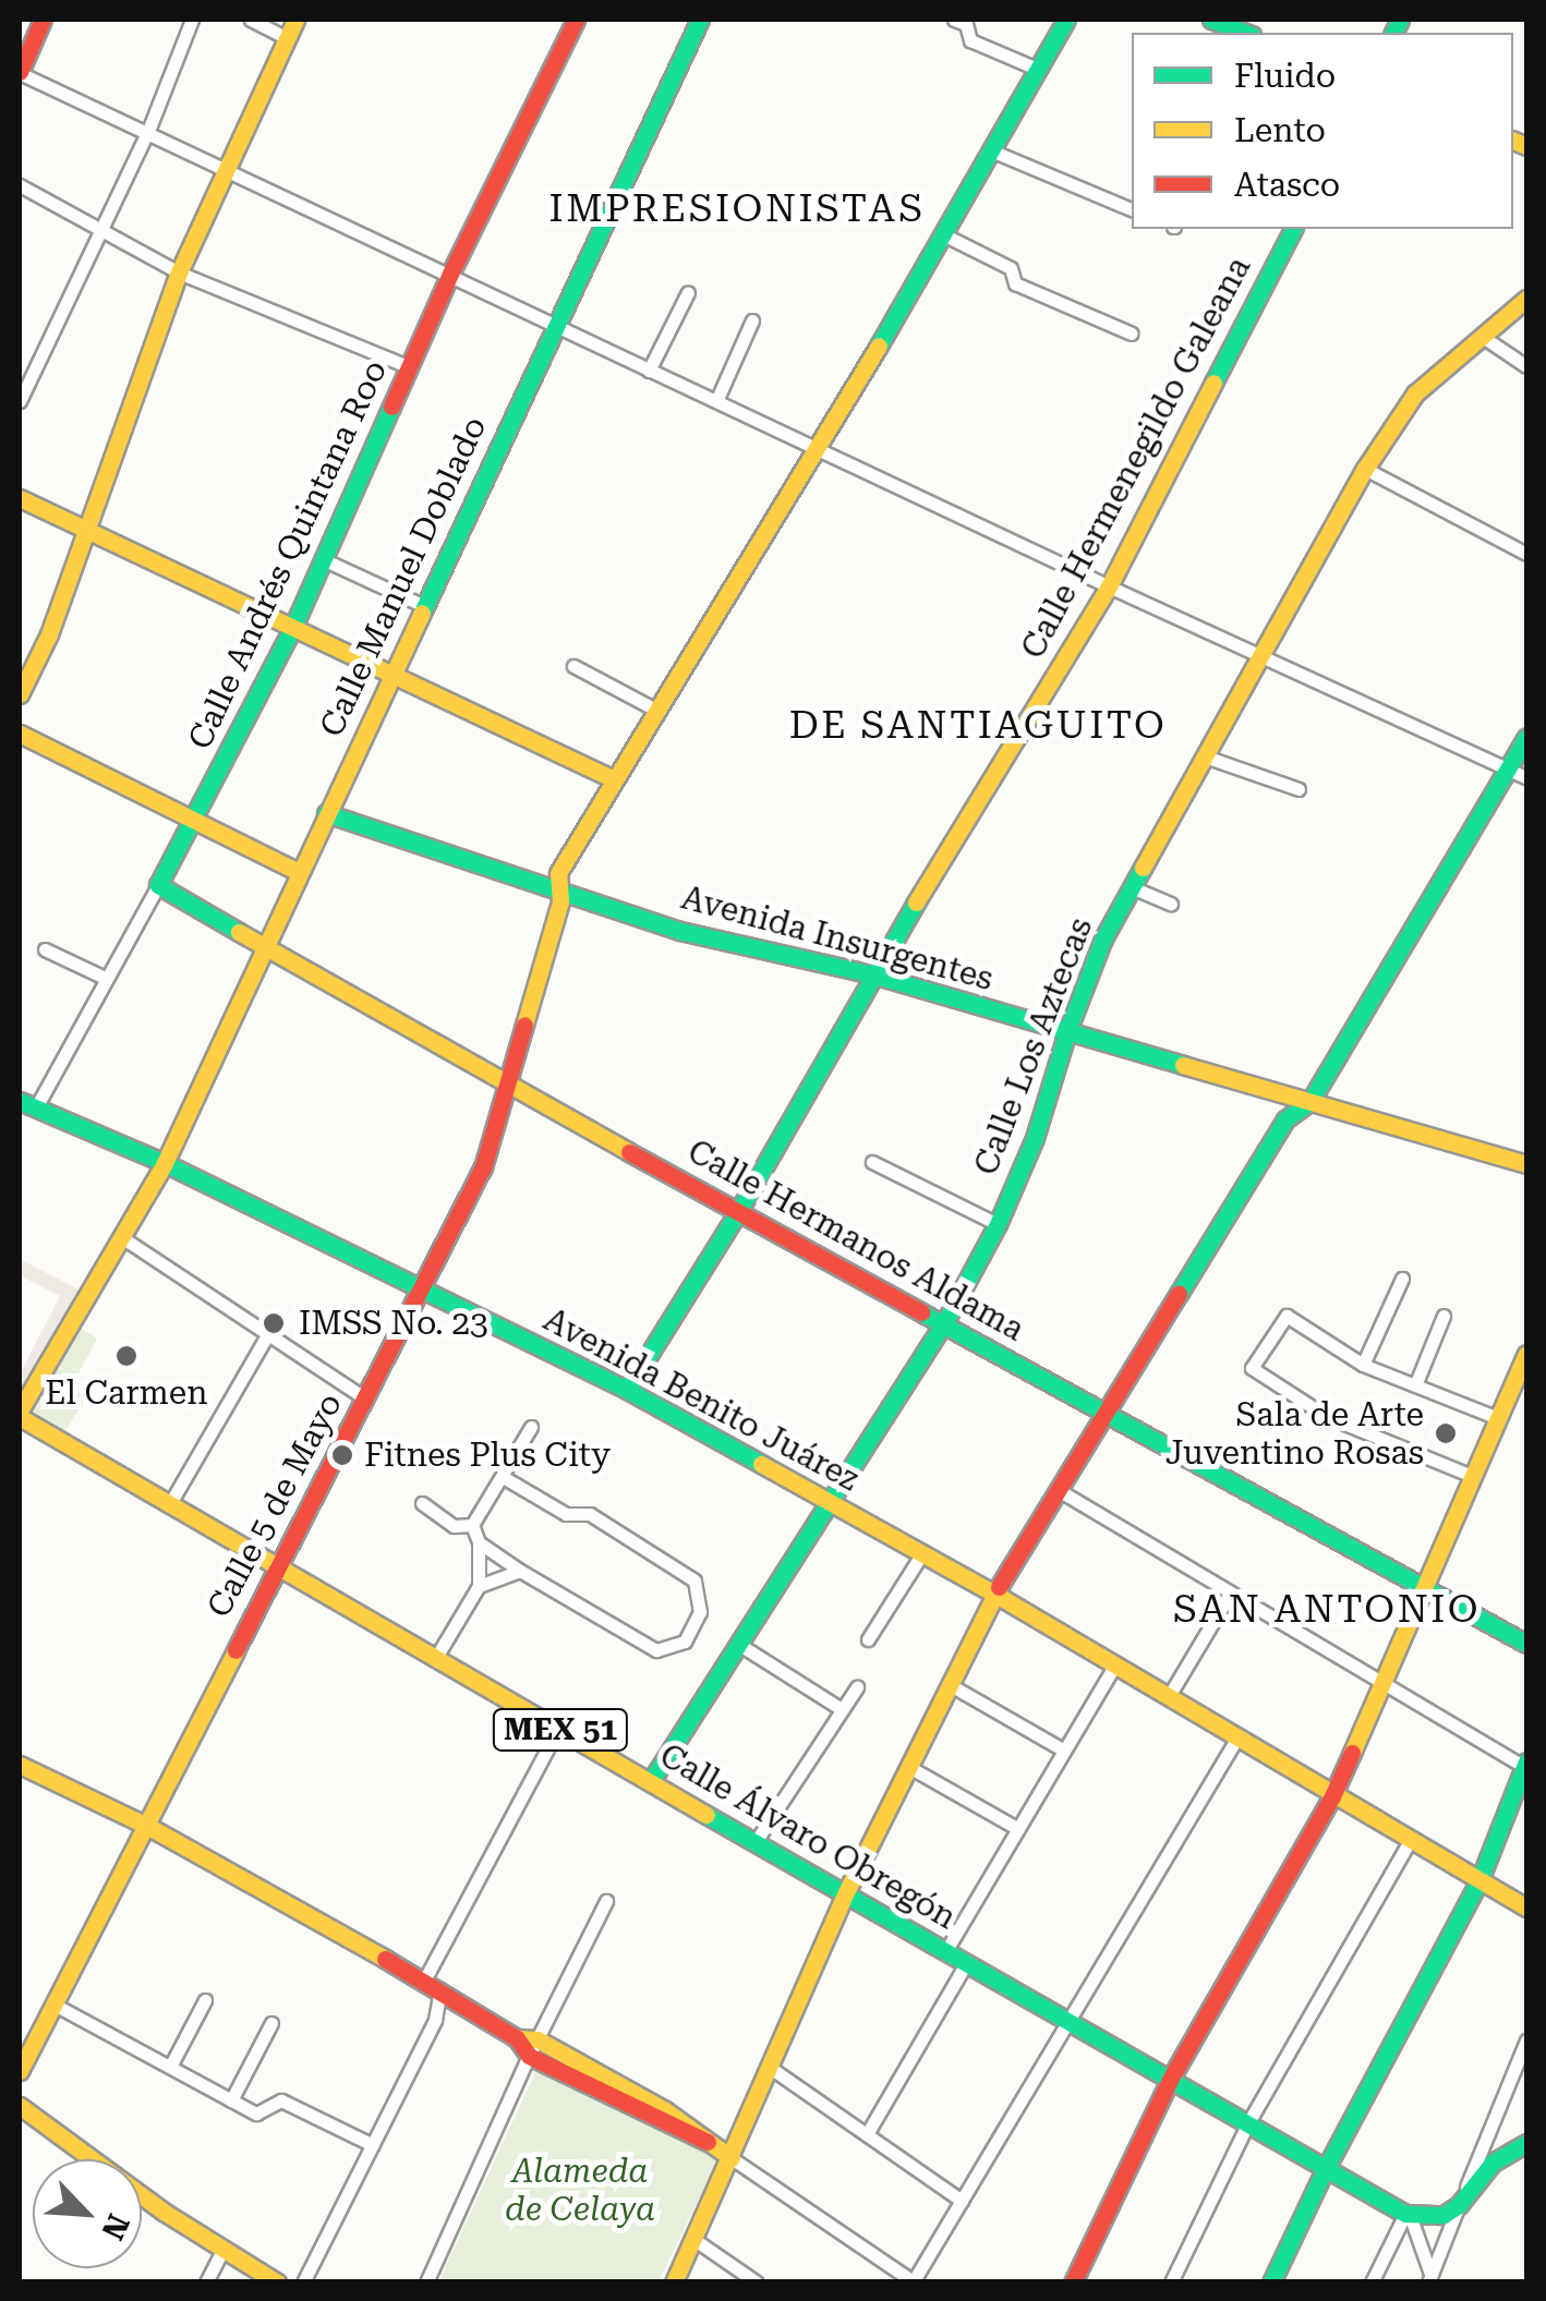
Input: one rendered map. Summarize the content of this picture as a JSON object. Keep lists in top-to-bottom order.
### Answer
{
  "streets": {
    "main road": [
      "Calle Hermenegildo Galeana",
      "Calle Andrés Quintana Roo",
      "Calle Manuel Doblado",
      "Avenida Insurgentes",
      "Calle Los Aztecas",
      "Calle Hermanos Aldama",
      "Avenida Benito Juárez",
      "Calle 5 de Mayo",
      "MEX 51",
      "Calle Álvaro Obregón"
    ]
  },
  "crossings": [
    ["Calle Hermenegildo Galeana", "Avenida Insurgentes"],
    ["Calle Hermenegildo Galeana", "Calle Hermanos Aldama"],
    ["Calle Hermenegildo Galeana", "Avenida Benito Juárez"],
    ["Calle Andrés Quintana Roo", "Calle Hermanos Aldama"],
    ["Calle Andrés Quintana Roo", "Avenida Benito Juárez"],
    ["Calle Manuel Doblado", "Avenida Insurgentes"],
    ["Calle Manuel Doblado", "Calle Hermanos Aldama"],
    ["Calle Manuel Doblado", "Avenida Benito Juárez"],
    ["Calle Manuel Doblado", "Calle Álvaro Obregón"],
    ["Avenida Insurgentes", "Calle Los Aztecas"],
    ["Avenida Insurgentes", "Calle 5 de Mayo"],
    ["Calle Los Aztecas", "Calle Hermanos Aldama"],
    ["Calle Los Aztecas", "Avenida Benito Juárez"],
    ["Calle Los Aztecas", "Calle Álvaro Obregón"],
    ["Calle Hermanos Aldama", "Calle 5 de Mayo"],
    ["Avenida Benito Juárez", "Calle 5 de Mayo"],
    ["Calle 5 de Mayo", "Calle Álvaro Obregón"]
  ],
  "districts": ["IMPRESIONISTAS", "DE SANTIAGUITO", "SAN ANTONIO"],
  "parks": ["Alameda de Celaya"],
  "places": [
    "IMSS No. 23",
    "El Carmen",
    "Sala de Arte Juventino Rosas",
    "Fitnes Plus City"
  ],
  "legend": ["Fluido", "Lento", "Atasco"],
  "north": "bottom right"
}
